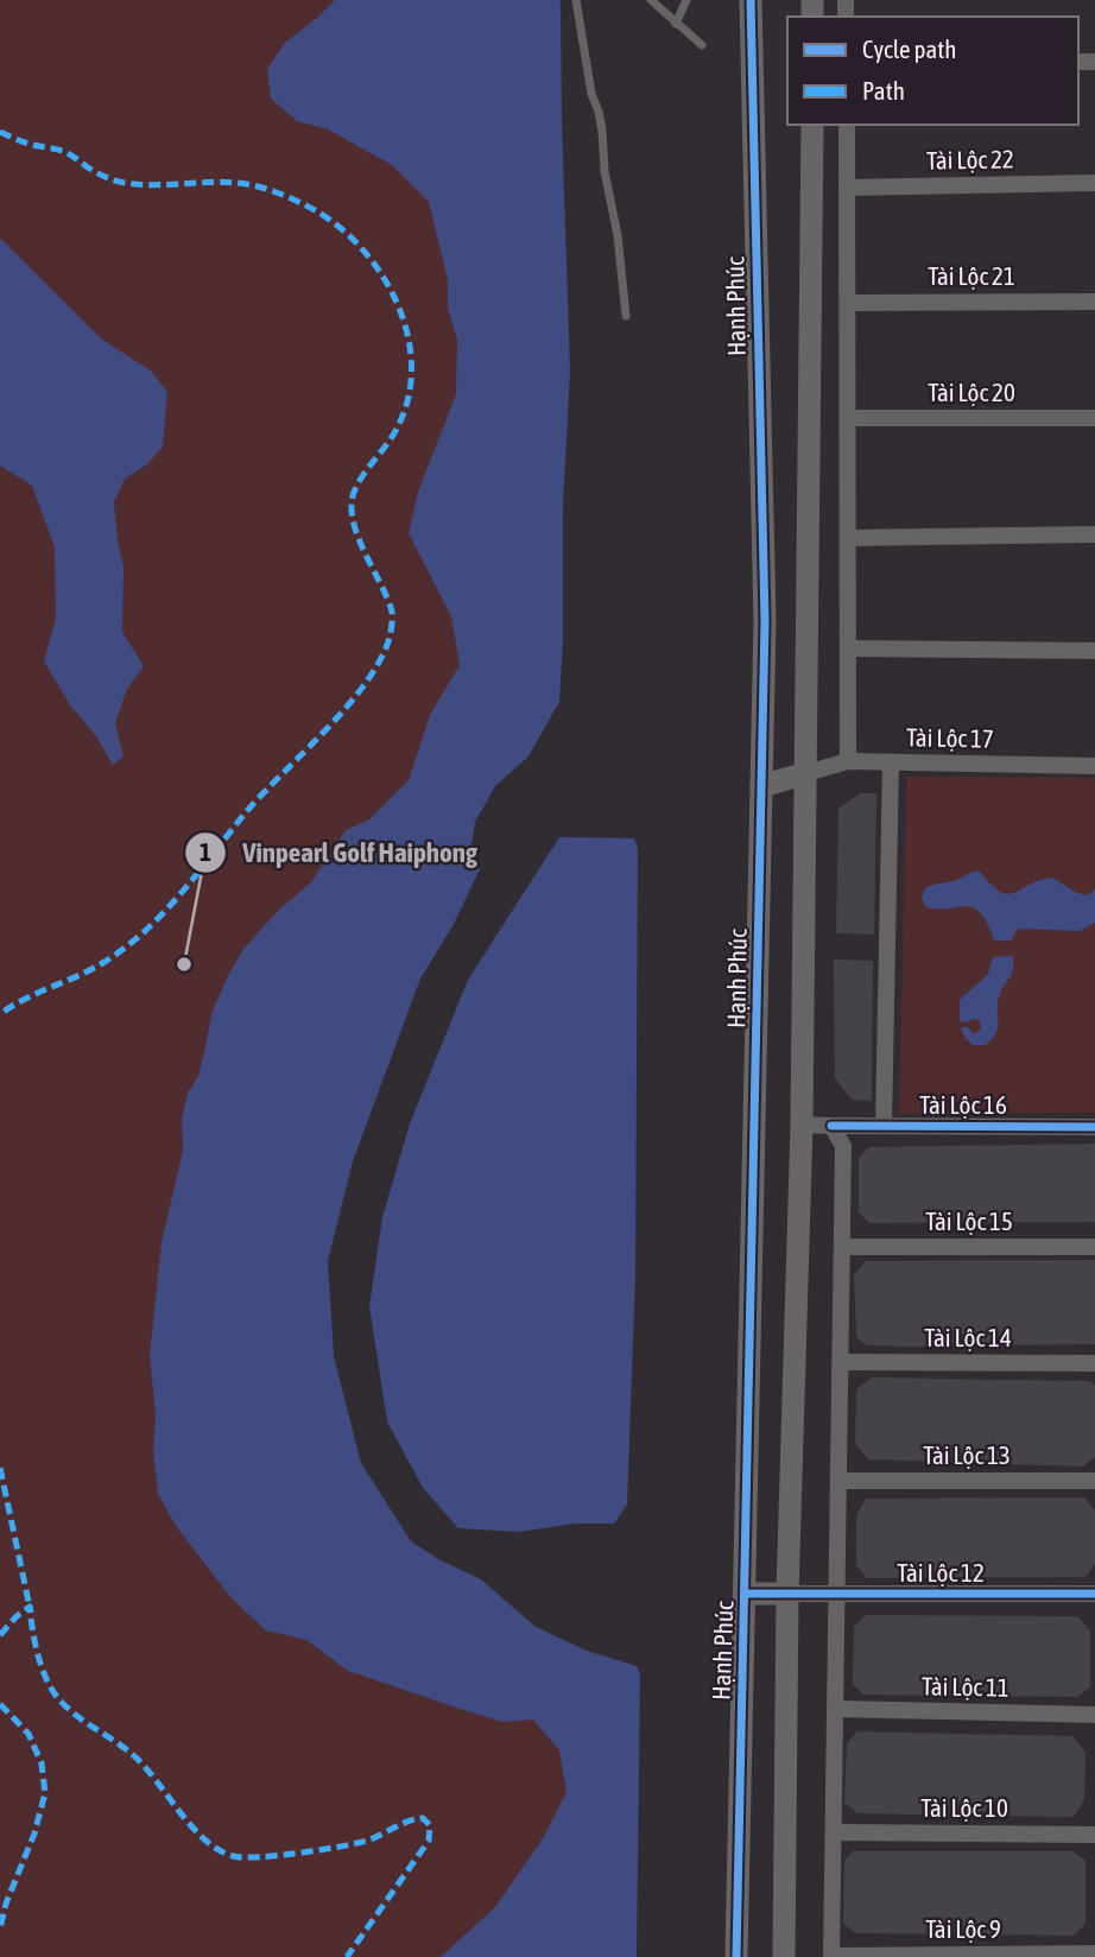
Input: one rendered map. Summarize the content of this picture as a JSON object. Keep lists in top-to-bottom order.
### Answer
{
  "streets": {
    "street": [
      "Tài Lộc 22",
      "Tài Lộc 21",
      "Hạnh Phúc",
      "Tài Lộc 20",
      "Tài Lộc 17",
      "Tài Lộc 16",
      "Tài Lộc 15",
      "Tài Lộc 14",
      "Tài Lộc 13",
      "Tài Lộc 12",
      "Tài Lộc 11",
      "Tài Lộc 10",
      "Tài Lộc 9"
    ]
  },
  "places": ["Vinpearl Golf Haiphong"],
  "legend": ["Cycle path", "Path"]
}
